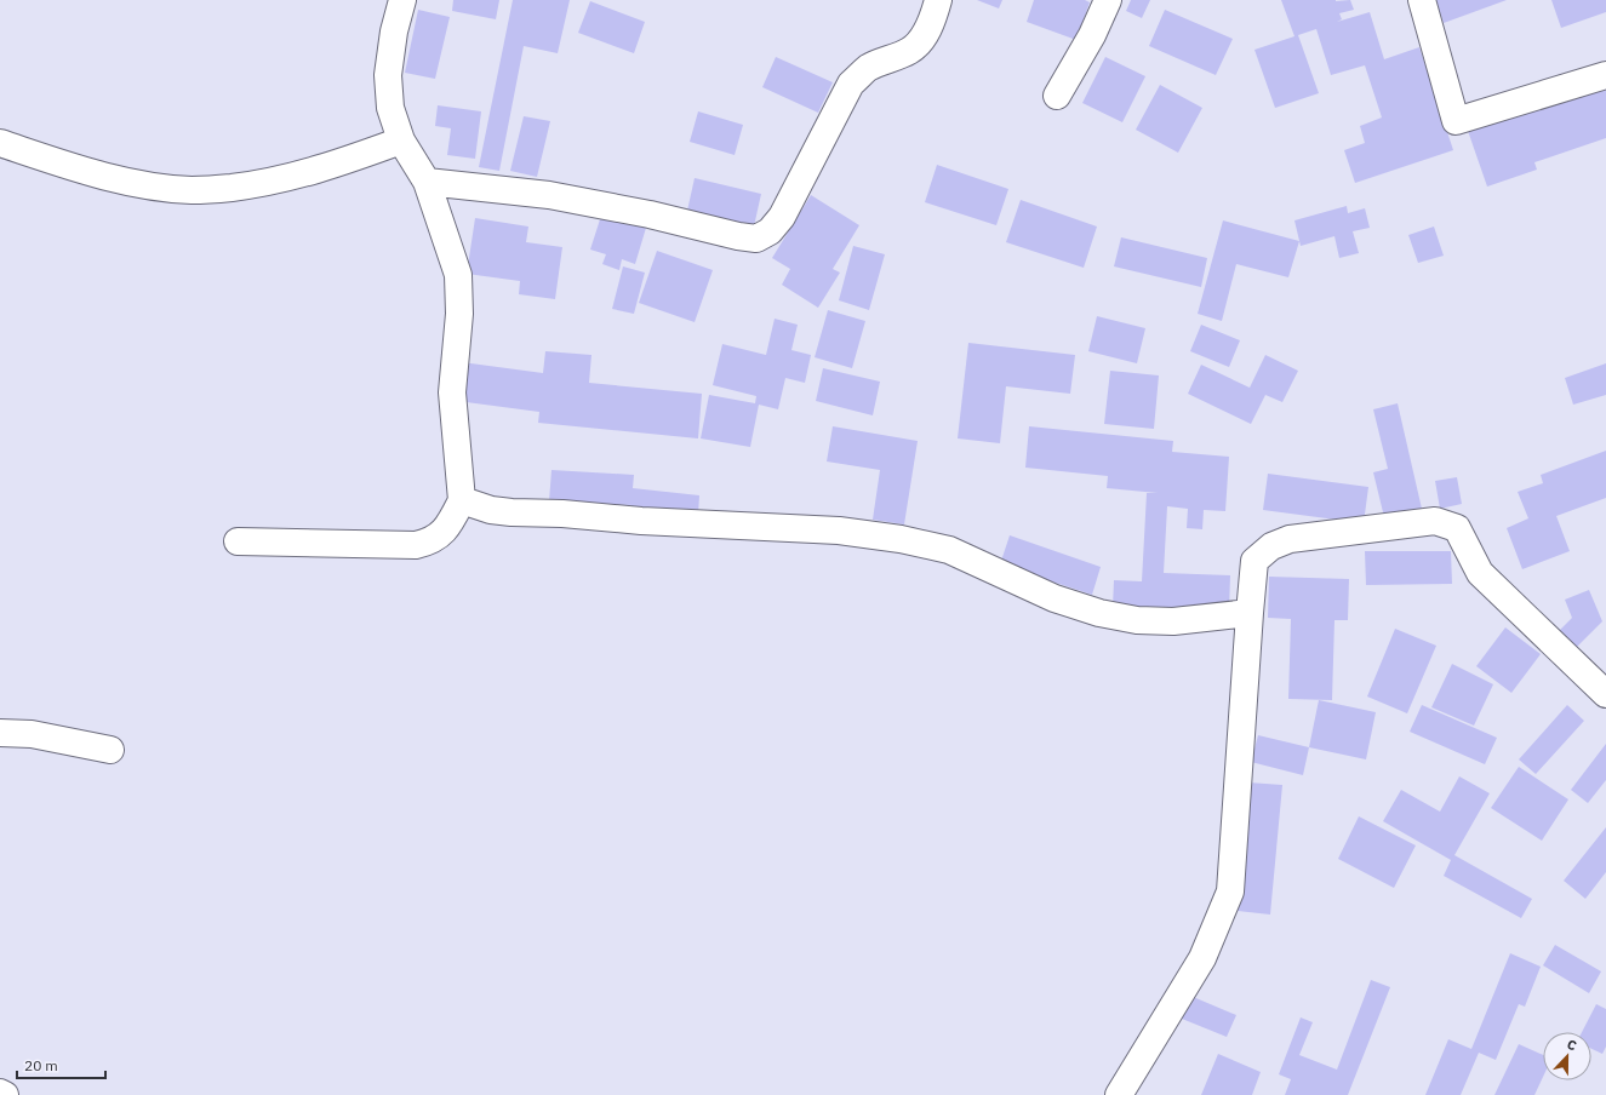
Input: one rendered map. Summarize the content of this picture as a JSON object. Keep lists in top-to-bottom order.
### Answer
{
  "scale_bar": "20 m",
  "north": "top"
}
